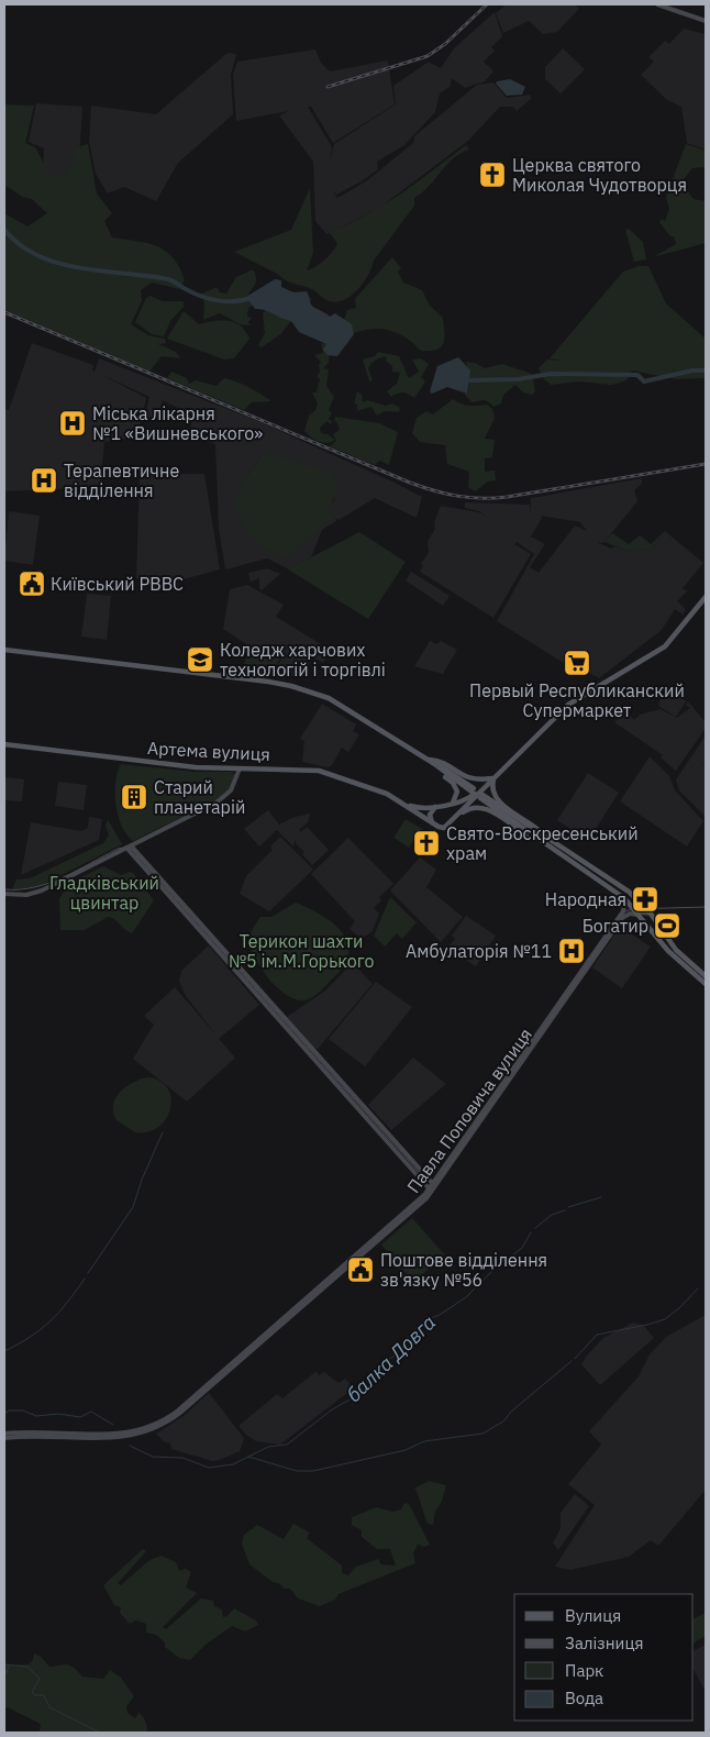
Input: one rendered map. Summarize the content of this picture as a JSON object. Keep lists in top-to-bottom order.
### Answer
{
  "streets": {
    "main road": ["Артема вулиця", "Павла Поповича вулиця"]
  },
  "water": ["балка Довга"],
  "parks": ["Гладківський цвинтар", "Терикон шахти №5 ім.М.Горького"],
  "places": {
    "church": ["Церква святого Миколая Чудотворця", "Свято-Воскресенський храм"],
    "hospital": ["Міська лікарня №1 «Вишневського»", "Терапевтичне відділення", "Амбулаторія №11"],
    "public building": ["Київський РВВС", "Поштове відділення зв'язку №56"],
    "school or university": ["Коледж харчових технологій і торгівлі"],
    "supermarket": ["Первый Республиканский Супермаркет"],
    "building": ["Старий планетарій"],
    "pharmacy": ["Народная"],
    "sports": ["Богатир"]
  },
  "legend": [
    "Вулиця",
    "Залізниця",
    "Парк",
    "Вода"
  ]
}
